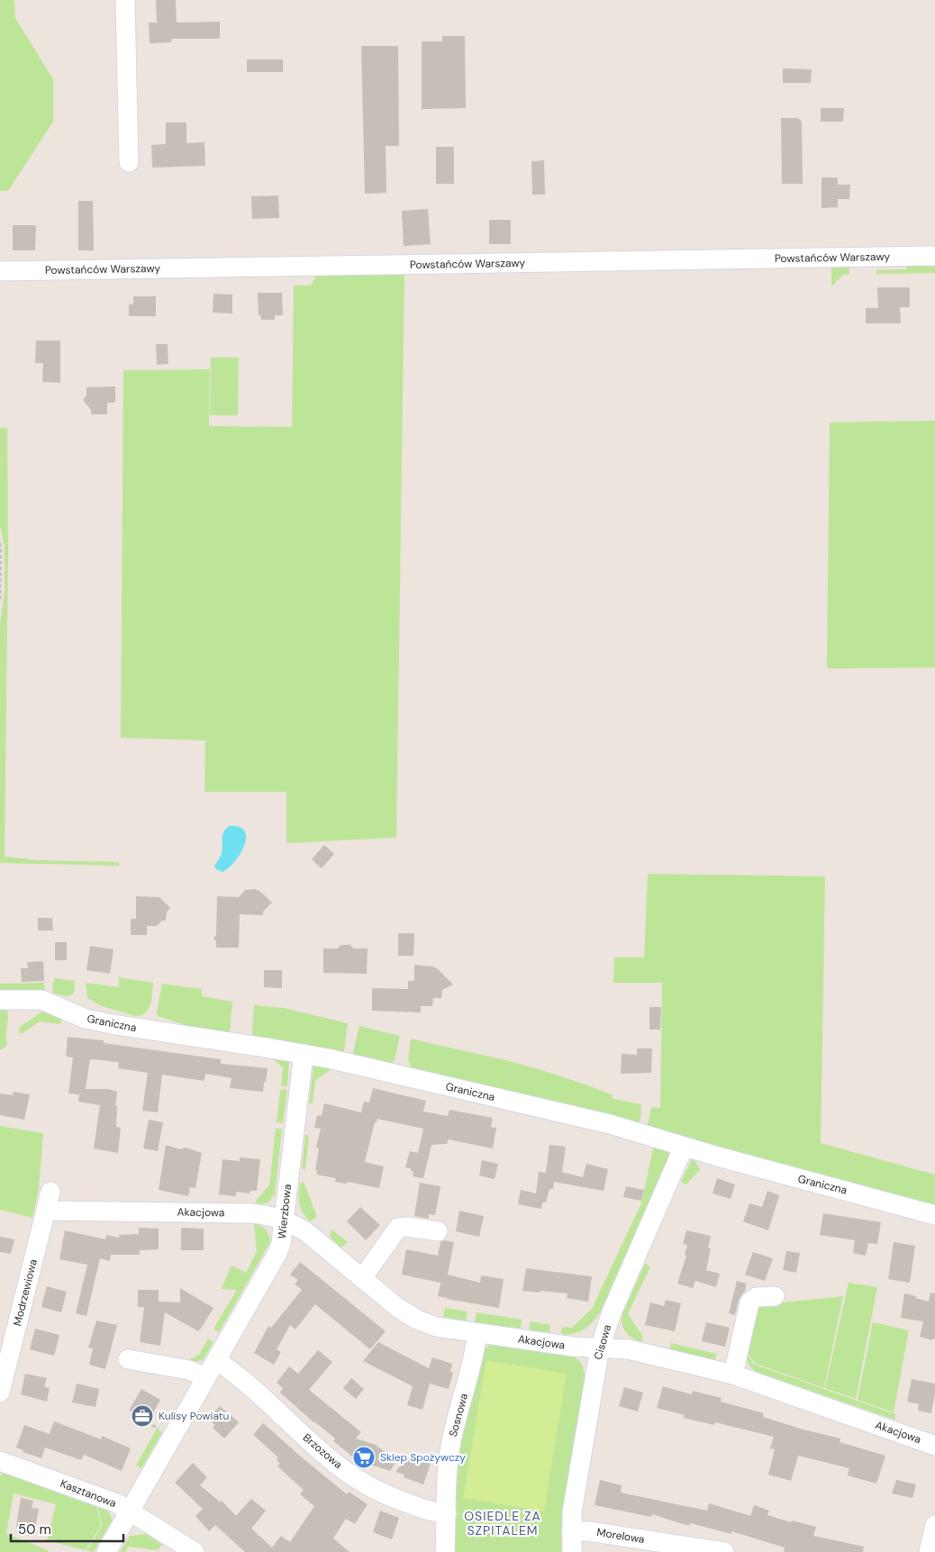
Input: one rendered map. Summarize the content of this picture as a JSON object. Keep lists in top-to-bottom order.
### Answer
{
  "streets": {
    "street": [
      "Powstańców Warszawy",
      "Graniczna",
      "Wierzbowa",
      "Akacjowa",
      "Modrzewiowa",
      "Cisowa",
      "Sosnowa",
      "Brzozowa",
      "Kasztanowa",
      "Morelowa"
    ]
  },
  "crossings": [
    ["Graniczna", "Wierzbowa"],
    ["Graniczna", "Cisowa"],
    ["Wierzbowa", "Akacjowa"],
    ["Wierzbowa", "Brzozowa"],
    ["Wierzbowa", "Kasztanowa"],
    ["Akacjowa", "Modrzewiowa"],
    ["Akacjowa", "Cisowa"],
    ["Akacjowa", "Sosnowa"],
    ["Cisowa", "Morelowa"],
    ["Sosnowa", "Brzozowa"]
  ],
  "districts": ["OSIEDLE ZA SZPITALEM"],
  "places": {
    "office": ["Kulisy Powiatu"],
    "supermarket": ["Sklep Spożywczy"]
  },
  "scale_bar": "50 m"
}
